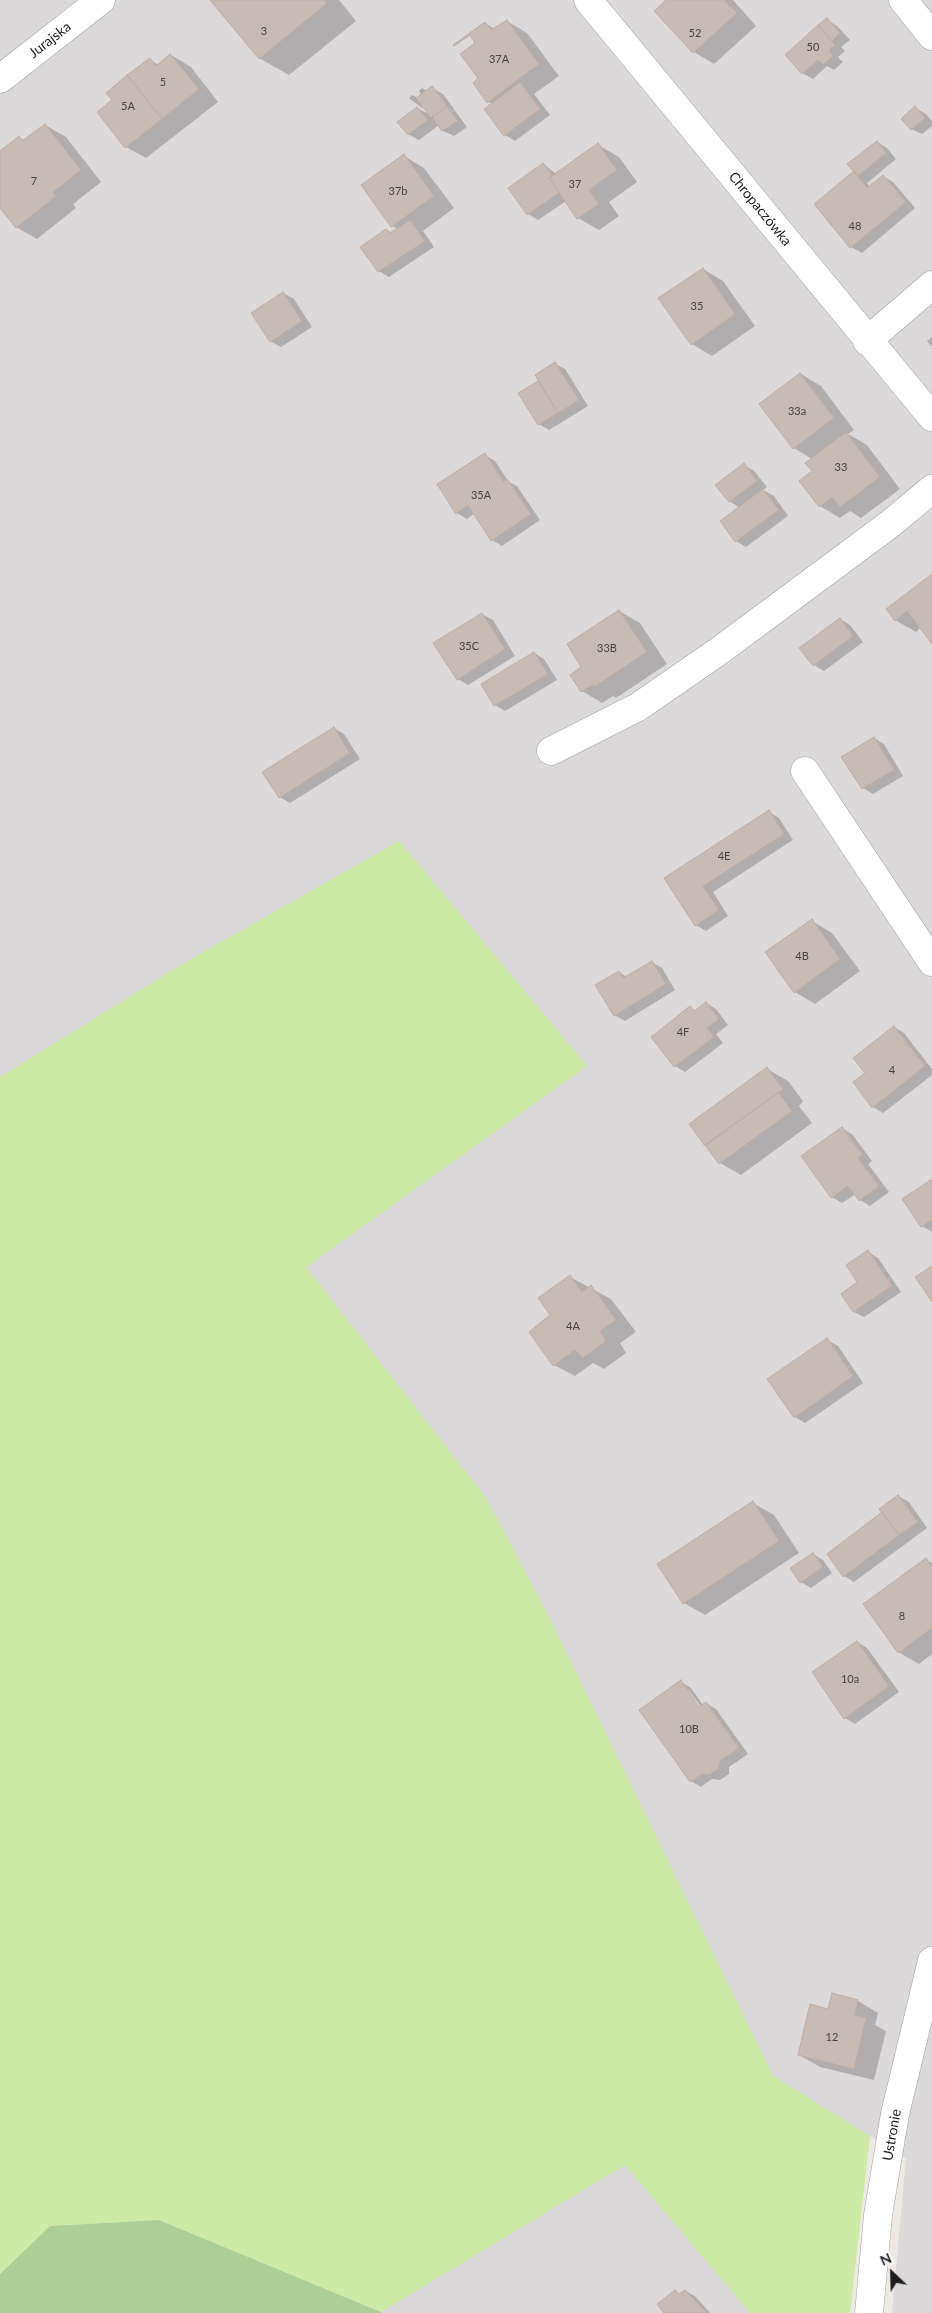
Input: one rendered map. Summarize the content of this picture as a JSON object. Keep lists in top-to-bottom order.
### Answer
{
  "streets": {
    "street": ["Jurajska", "Chropaczówka", "Ustronie"]
  },
  "house_numbers": [
    "3",
    "52",
    "50",
    "37A",
    "5",
    "5A",
    "7",
    "37",
    "37b",
    "48",
    "35",
    "33a",
    "33",
    "35A",
    "35C",
    "33B",
    "4E",
    "4B",
    "4F",
    "4",
    "4A",
    "8",
    "10a",
    "10B",
    "12"
  ],
  "north": "top left"
}
